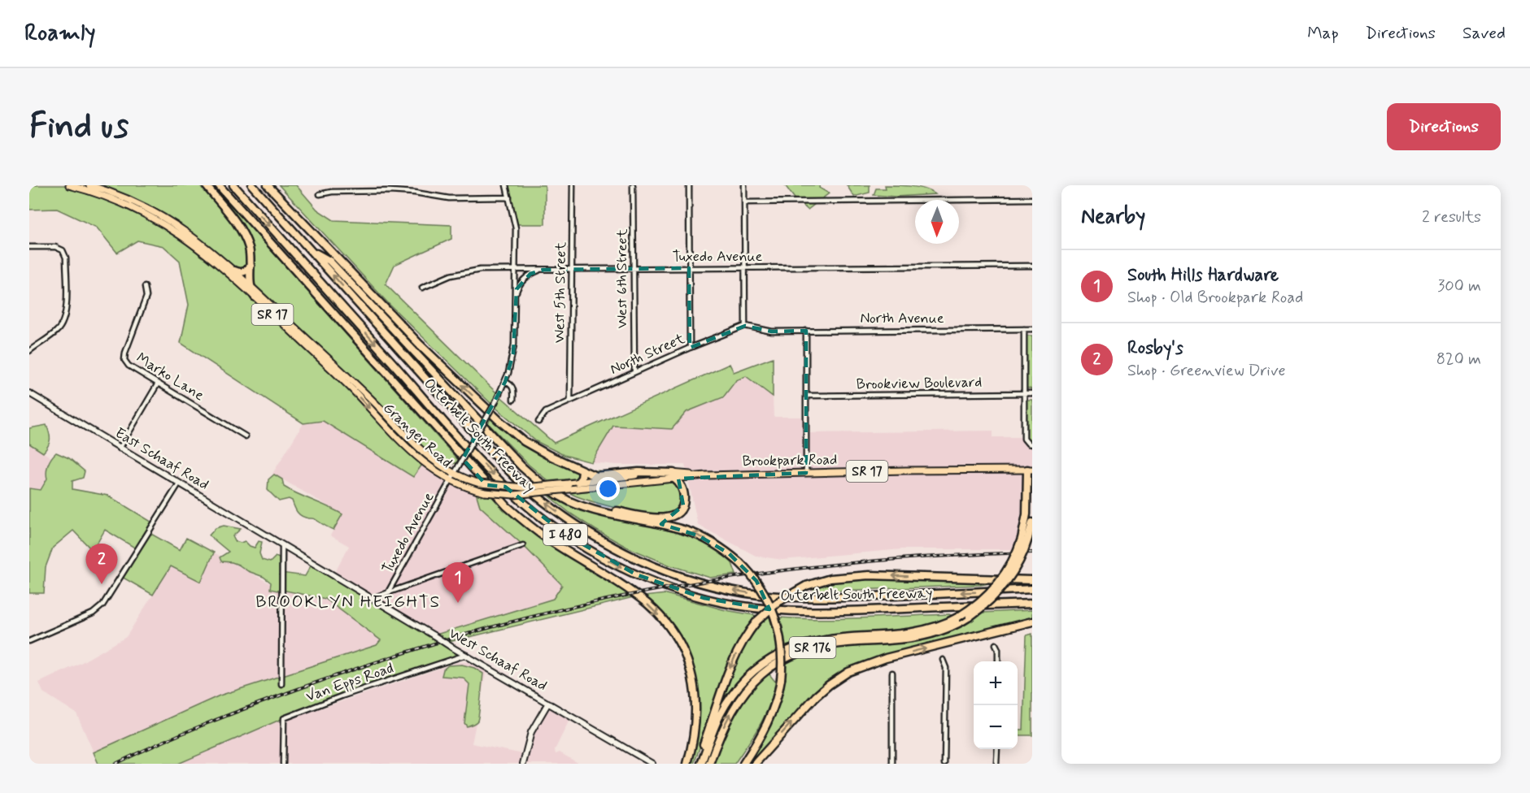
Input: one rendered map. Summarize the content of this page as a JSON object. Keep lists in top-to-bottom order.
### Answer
{
  "streets": {
    "highway": ["Outerbelt South Freeway", "I 480", "SR 176"],
    "main road": ["SR 17", "Granger Road", "Brookpark Road"],
    "street": [
      "Tuxedo Avenue",
      "West 6th Street",
      "West 5th Street",
      "North Avenue",
      "North Street",
      "Marko Lane",
      "Brookview Boulevard",
      "East Schaaf Road",
      "West Schaaf Road",
      "Van Epps Road"
    ]
  },
  "crossings": [
    ["Tuxedo Avenue", "West 6th Street"],
    ["Tuxedo Avenue", "West 5th Street"],
    ["Tuxedo Avenue", "Granger Road"],
    ["West 6th Street", "North Street"],
    ["West 5th Street", "North Street"],
    ["North Avenue", "North Street"],
    ["Granger Road", "Brookpark Road"],
    ["East Schaaf Road", "West Schaaf Road"],
    ["Brookpark Road", "SR 176"],
    ["West Schaaf Road", "Van Epps Road"]
  ],
  "districts": ["BROOKLYN HEIGHTS"],
  "north": "bottom",
  "page": {
    "header": "Roamly",
    "nav": ["Map", "Directions", "Saved"],
    "buttons": "Directions",
    "title": "Find us",
    "heading": ["Nearby", "2 results"],
    "list": [
      {
        "mark": "1",
        "name": "South Hills Hardware",
        "note": "Shop · Old Brookpark Road",
        "value": "300 m"
      },
      {
        "mark": "2",
        "name": "Rosby's",
        "note": "Shop · Greenview Drive",
        "value": "820 m"
      }
    ],
    "pins": ["2", "1"],
    "map_buttons": ["+", "−"]
  }
}
